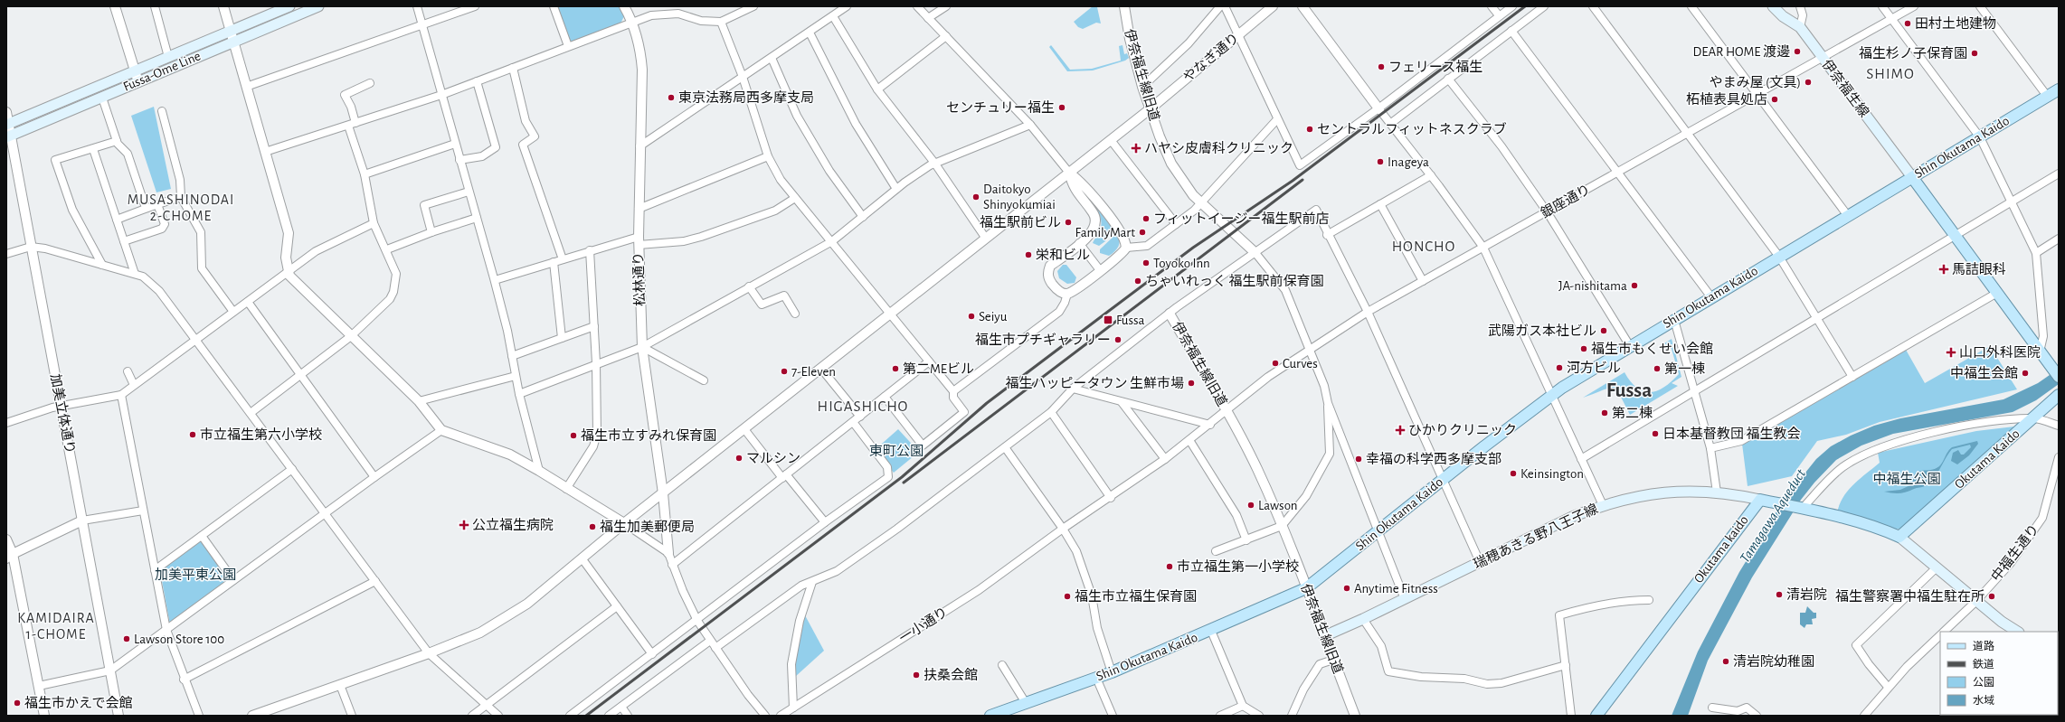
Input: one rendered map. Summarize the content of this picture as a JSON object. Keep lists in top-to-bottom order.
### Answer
{
  "streets": {
    "main road": [
      "Fussa-Ome Line",
      "伊奈福生線",
      "Shin Okutama Kaido",
      "Okutama Kaido",
      "瑞穂あきる野八王子線",
      "Okutama kaido"
    ],
    "street": [
      "やなぎ通り",
      "伊奈福生線旧道",
      "銀座通り",
      "松林通り",
      "加美立体通り",
      "中福生通り",
      "一小通り"
    ]
  },
  "crossings": [
    ["やなぎ通り", "伊奈福生線旧道"],
    ["やなぎ通り", "松林通り"],
    ["Fussa-Ome Line", "加美立体通り"],
    ["伊奈福生線旧道", "Shin Okutama Kaido"],
    ["伊奈福生線旧道", "銀座通り"],
    ["伊奈福生線旧道", "瑞穂あきる野八王子線"],
    ["伊奈福生線", "Shin Okutama Kaido"],
    ["伊奈福生線", "銀座通り"],
    ["銀座通り", "一小通り"],
    ["瑞穂あきる野八王子線", "Okutama kaido"]
  ],
  "districts": [
    "SHIMO",
    "MUSASHINODAI 2-CHOME",
    "HONCHO",
    "Fussa",
    "HIGASHICHO",
    "KAMIDAIRA 1-CHOME"
  ],
  "water": ["Tamagawa Aqueduct"],
  "parks": ["東町公園", "中福生公園", "加美平東公園"],
  "places": {
    "other": [
      "田村土地建物",
      "DEAR HOME 渡邊",
      "福生杉ノ子保育園",
      "フェリース福生",
      "やまみ屋 (文具)",
      "東京法務局西多摩支局",
      "柘植表具処店",
      "センチュリー福生",
      "セントラルフィットネスクラブ",
      "Inageya",
      "Daitokyo Shinyokumiai",
      "フィットイージー福生駅前店",
      "福生駅前ビル",
      "FamilyMart",
      "栄和ビル",
      "Toyoko Inn",
      "ちゃいれっく 福生駅前保育園",
      "JA-nishitama",
      "Seiyu",
      "武陽ガス本社ビル",
      "福生市プチギャラリー",
      "福生市もくせい会館",
      "Curves",
      "河方ビル",
      "第二MEビル",
      "第一棟",
      "7-Eleven",
      "中福生会館",
      "福生ハッピータウン 生鮮市場",
      "第二棟",
      "日本基督教団 福生教会",
      "市立福生第六小学校",
      "福生市立すみれ保育園",
      "マルシン",
      "幸福の科学西多摩支部",
      "Keinsington",
      "Lawson",
      "福生加美郵便局",
      "市立福生第一小学校",
      "Anytime Fitness",
      "清岩院",
      "福生市立福生保育園",
      "福生警察署中福生駐在所",
      "Lawson Store 100",
      "清岩院幼稚園",
      "扶桑会館",
      "福生市かえで会館"
    ],
    "health": [
      "ハヤシ皮膚科クリニック",
      "馬詰眼科",
      "山口外科医院",
      "ひかりクリニック",
      "公立福生病院"
    ],
    "transit": ["Fussa"]
  },
  "legend": [
    "道路",
    "鉄道",
    "公園",
    "水域"
  ]
}
